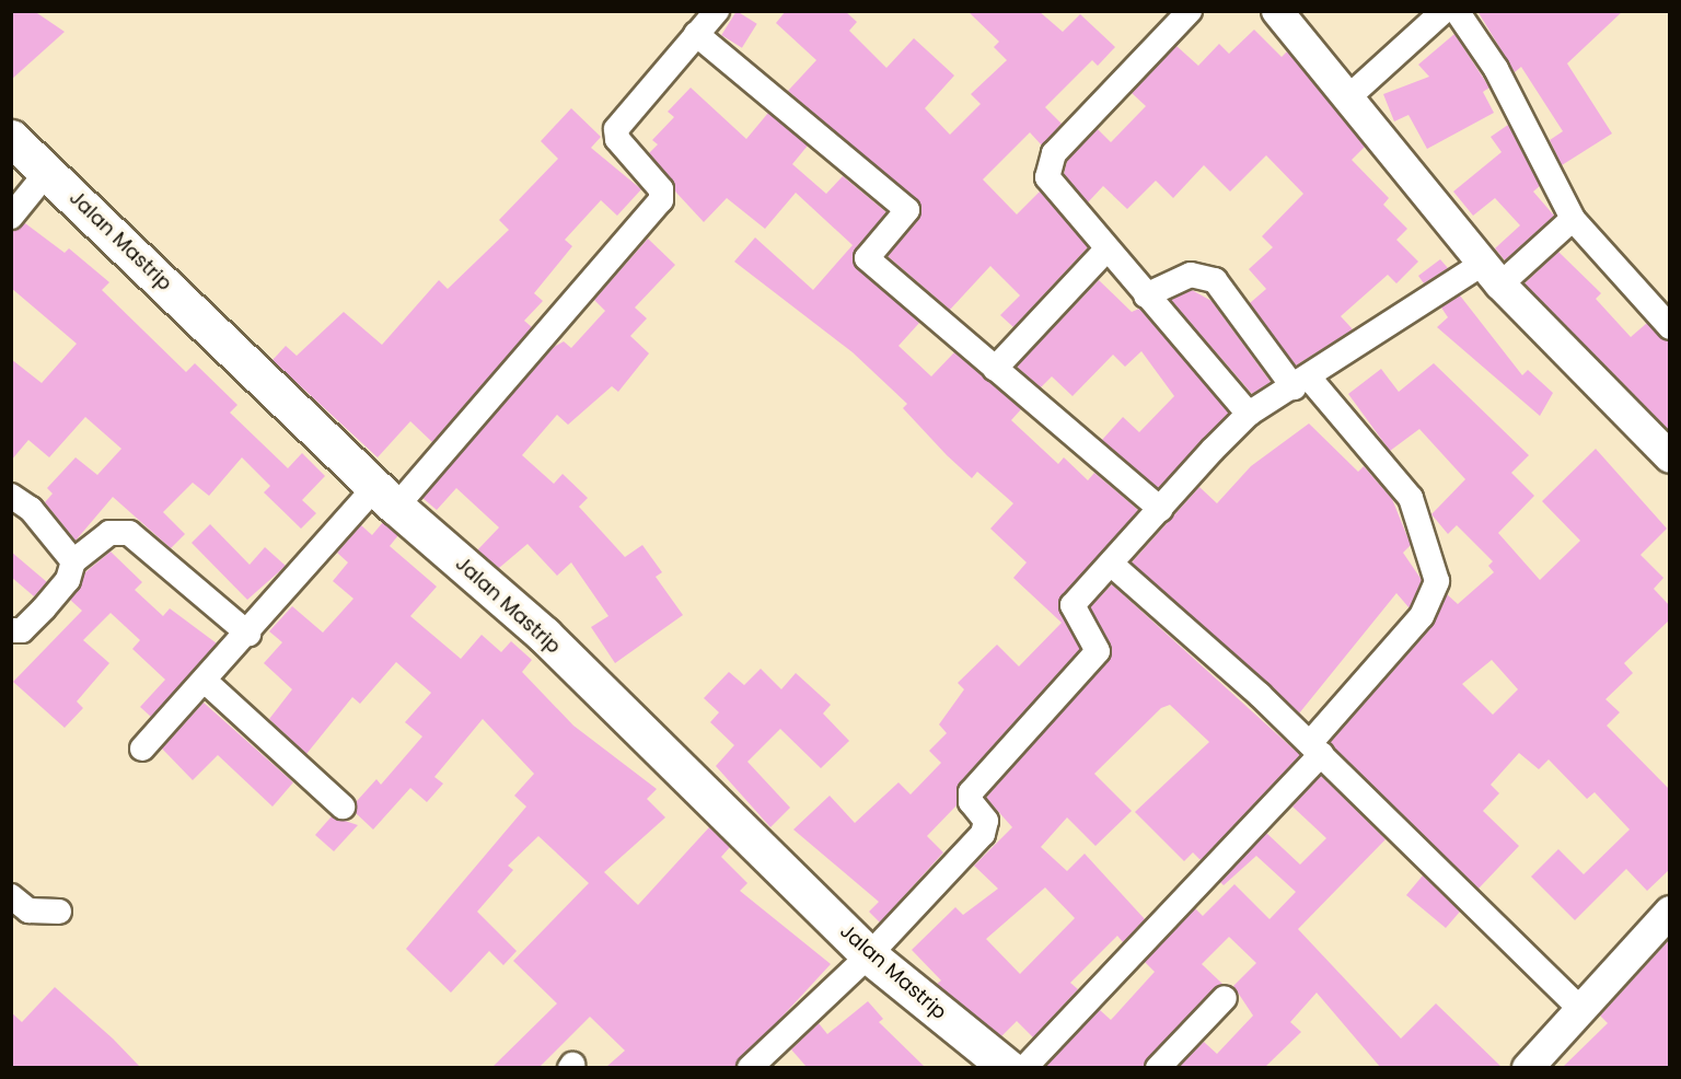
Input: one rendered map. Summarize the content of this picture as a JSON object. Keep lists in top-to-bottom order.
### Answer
{
  "streets": {
    "main road": ["Jalan Mastrip"]
  }
}
